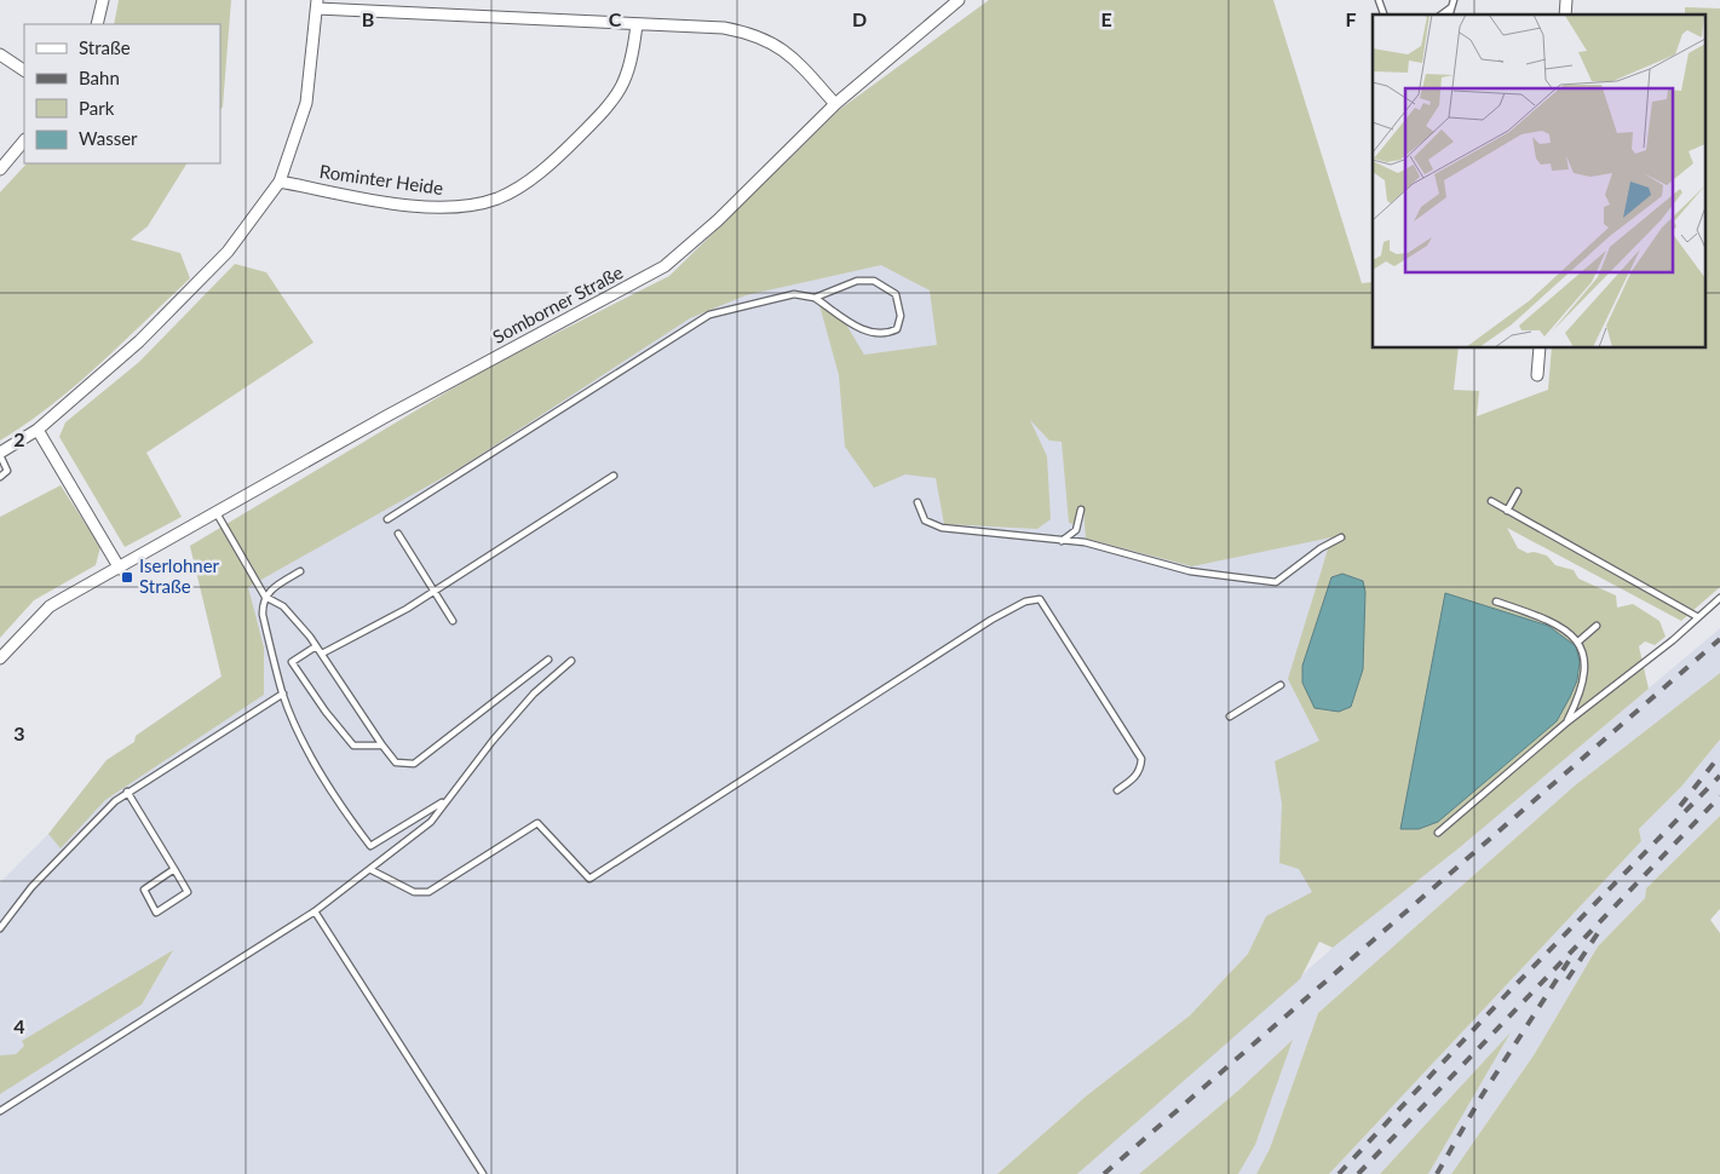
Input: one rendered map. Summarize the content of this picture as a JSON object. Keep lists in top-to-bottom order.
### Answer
{
  "streets": {
    "street": ["Rominter Heide", "Somborner Straße"]
  },
  "places": {
    "transit": ["Iserlohner Straße"]
  },
  "legend": [
    "Straße",
    "Bahn",
    "Park",
    "Wasser"
  ],
  "grid": {
    "columns": [
      "B",
      "C",
      "D",
      "E",
      "F"
    ],
    "rows": ["2", "3", "4"]
  }
}
